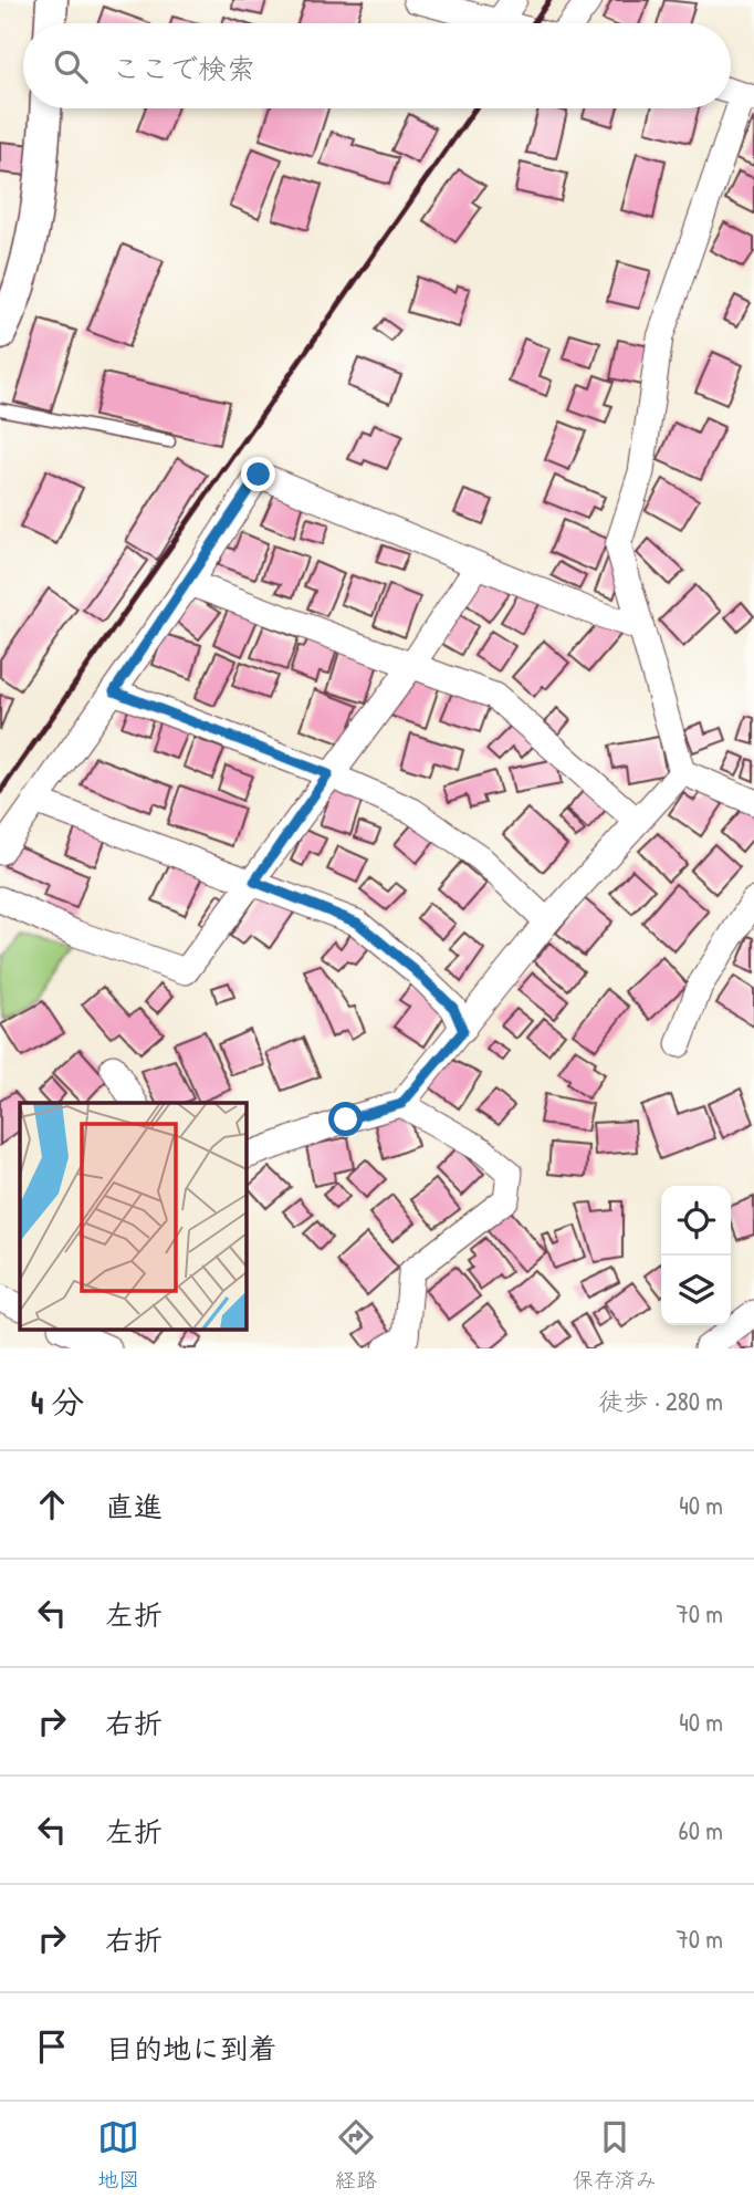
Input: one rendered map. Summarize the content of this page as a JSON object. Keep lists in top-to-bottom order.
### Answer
{
  "page": {
    "search": "ここで検索",
    "heading": ["4 分", "徒歩 · 280 m"],
    "list": [
      ["直進", "40 m"],
      ["左折", "70 m"],
      ["右折", "40 m"],
      ["左折", "60 m"],
      ["右折", "70 m"],
      "目的地に到着"
    ],
    "nav": ["地図", "経路", "保存済み"]
  }
}
